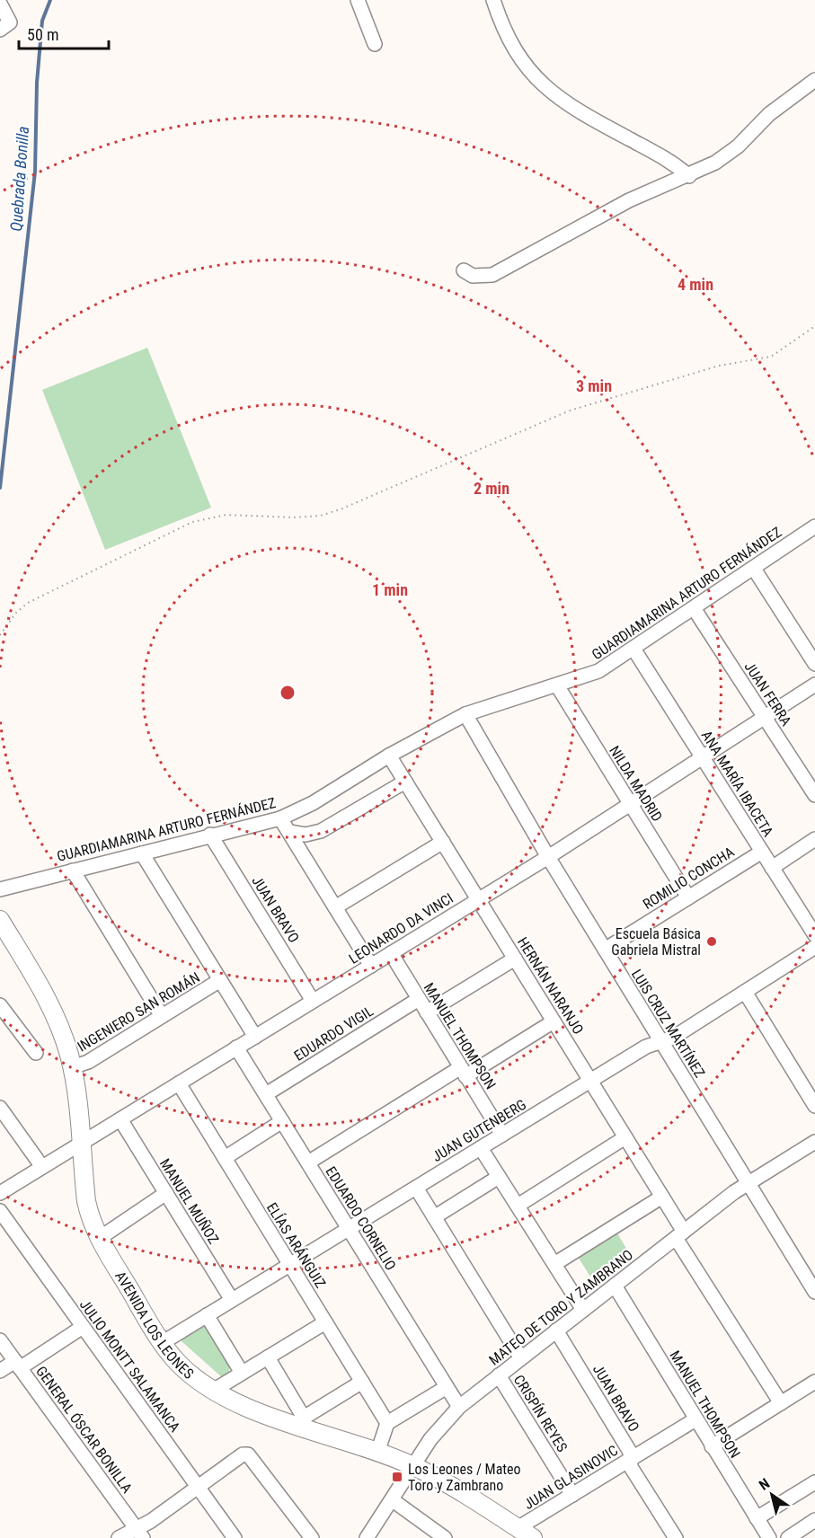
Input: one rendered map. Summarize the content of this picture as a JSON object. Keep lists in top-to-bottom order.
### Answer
{
  "streets": {
    "main road": ["AVENIDA LOS LEONES"],
    "street": [
      "GUARDIAMARINA ARTURO FERNÁNDEZ",
      "JUAN FERRA",
      "NILDA MADRID",
      "ANA MARÍA IBACETA",
      "ROMILIO CONCHA",
      "JUAN BRAVO",
      "LEONARDO DA VINCI",
      "HERNÁN NARANJO",
      "INGENIERO SAN ROMÁN",
      "LUIS CRUZ MARTÍNEZ",
      "EDUARDO VIGIL",
      "MANUEL THOMPSON",
      "JUAN GUTENBERG",
      "MANUEL MUÑOZ",
      "EDUARDO CORNELIO",
      "ELÍAS ARÁNGUIZ",
      "MATEO DE TORO Y ZAMBRANO",
      "JULIO MONTT SALAMANCA",
      "CRISPÍN REYES",
      "GENERAL ÓSCAR BONILLA",
      "JUAN GLASINOVIC"
    ]
  },
  "crossings": [
    ["GUARDIAMARINA ARTURO FERNÁNDEZ", "JUAN FERRA"],
    ["GUARDIAMARINA ARTURO FERNÁNDEZ", "NILDA MADRID"],
    ["GUARDIAMARINA ARTURO FERNÁNDEZ", "ANA MARÍA IBACETA"],
    ["GUARDIAMARINA ARTURO FERNÁNDEZ", "JUAN BRAVO"],
    ["GUARDIAMARINA ARTURO FERNÁNDEZ", "HERNÁN NARANJO"],
    ["GUARDIAMARINA ARTURO FERNÁNDEZ", "LUIS CRUZ MARTÍNEZ"],
    ["JUAN FERRA", "LEONARDO DA VINCI"],
    ["NILDA MADRID", "ROMILIO CONCHA"],
    ["NILDA MADRID", "LEONARDO DA VINCI"],
    ["ANA MARÍA IBACETA", "ROMILIO CONCHA"],
    ["ANA MARÍA IBACETA", "LEONARDO DA VINCI"],
    ["ROMILIO CONCHA", "LUIS CRUZ MARTÍNEZ"],
    ["JUAN BRAVO", "LEONARDO DA VINCI"],
    ["JUAN BRAVO", "MATEO DE TORO Y ZAMBRANO"],
    ["JUAN BRAVO", "JUAN GLASINOVIC"],
    ["LEONARDO DA VINCI", "HERNÁN NARANJO"],
    ["LEONARDO DA VINCI", "LUIS CRUZ MARTÍNEZ"],
    ["LEONARDO DA VINCI", "MANUEL THOMPSON"],
    ["LEONARDO DA VINCI", "MANUEL MUÑOZ"],
    ["LEONARDO DA VINCI", "EDUARDO CORNELIO"],
    ["LEONARDO DA VINCI", "ELÍAS ARÁNGUIZ"],
    ["LEONARDO DA VINCI", "AVENIDA LOS LEONES"],
    ["HERNÁN NARANJO", "JUAN GUTENBERG"],
    ["HERNÁN NARANJO", "MATEO DE TORO Y ZAMBRANO"],
    ["INGENIERO SAN ROMÁN", "AVENIDA LOS LEONES"],
    ["LUIS CRUZ MARTÍNEZ", "JUAN GUTENBERG"],
    ["LUIS CRUZ MARTÍNEZ", "MATEO DE TORO Y ZAMBRANO"],
    ["EDUARDO VIGIL", "MANUEL THOMPSON"],
    ["EDUARDO VIGIL", "EDUARDO CORNELIO"],
    ["MANUEL THOMPSON", "JUAN GUTENBERG"],
    ["MANUEL THOMPSON", "MATEO DE TORO Y ZAMBRANO"],
    ["MANUEL THOMPSON", "JUAN GLASINOVIC"],
    ["JUAN GUTENBERG", "MANUEL MUÑOZ"],
    ["JUAN GUTENBERG", "EDUARDO CORNELIO"],
    ["JUAN GUTENBERG", "ELÍAS ARÁNGUIZ"],
    ["JUAN GUTENBERG", "AVENIDA LOS LEONES"],
    ["EDUARDO CORNELIO", "MATEO DE TORO Y ZAMBRANO"],
    ["MATEO DE TORO Y ZAMBRANO", "AVENIDA LOS LEONES"],
    ["MATEO DE TORO Y ZAMBRANO", "CRISPÍN REYES"],
    ["AVENIDA LOS LEONES", "JUAN GLASINOVIC"],
    ["CRISPÍN REYES", "JUAN GLASINOVIC"]
  ],
  "water": ["Quebrada Bonilla"],
  "places": {
    "other": ["Escuela Básica Gabriela Mistral"],
    "transit": ["Los Leones / Mateo Toro y Zambrano"]
  },
  "scale_bar": "50 m",
  "north": "top left",
  "rings": [
    "4 min",
    "3 min",
    "2 min",
    "1 min"
  ]
}
